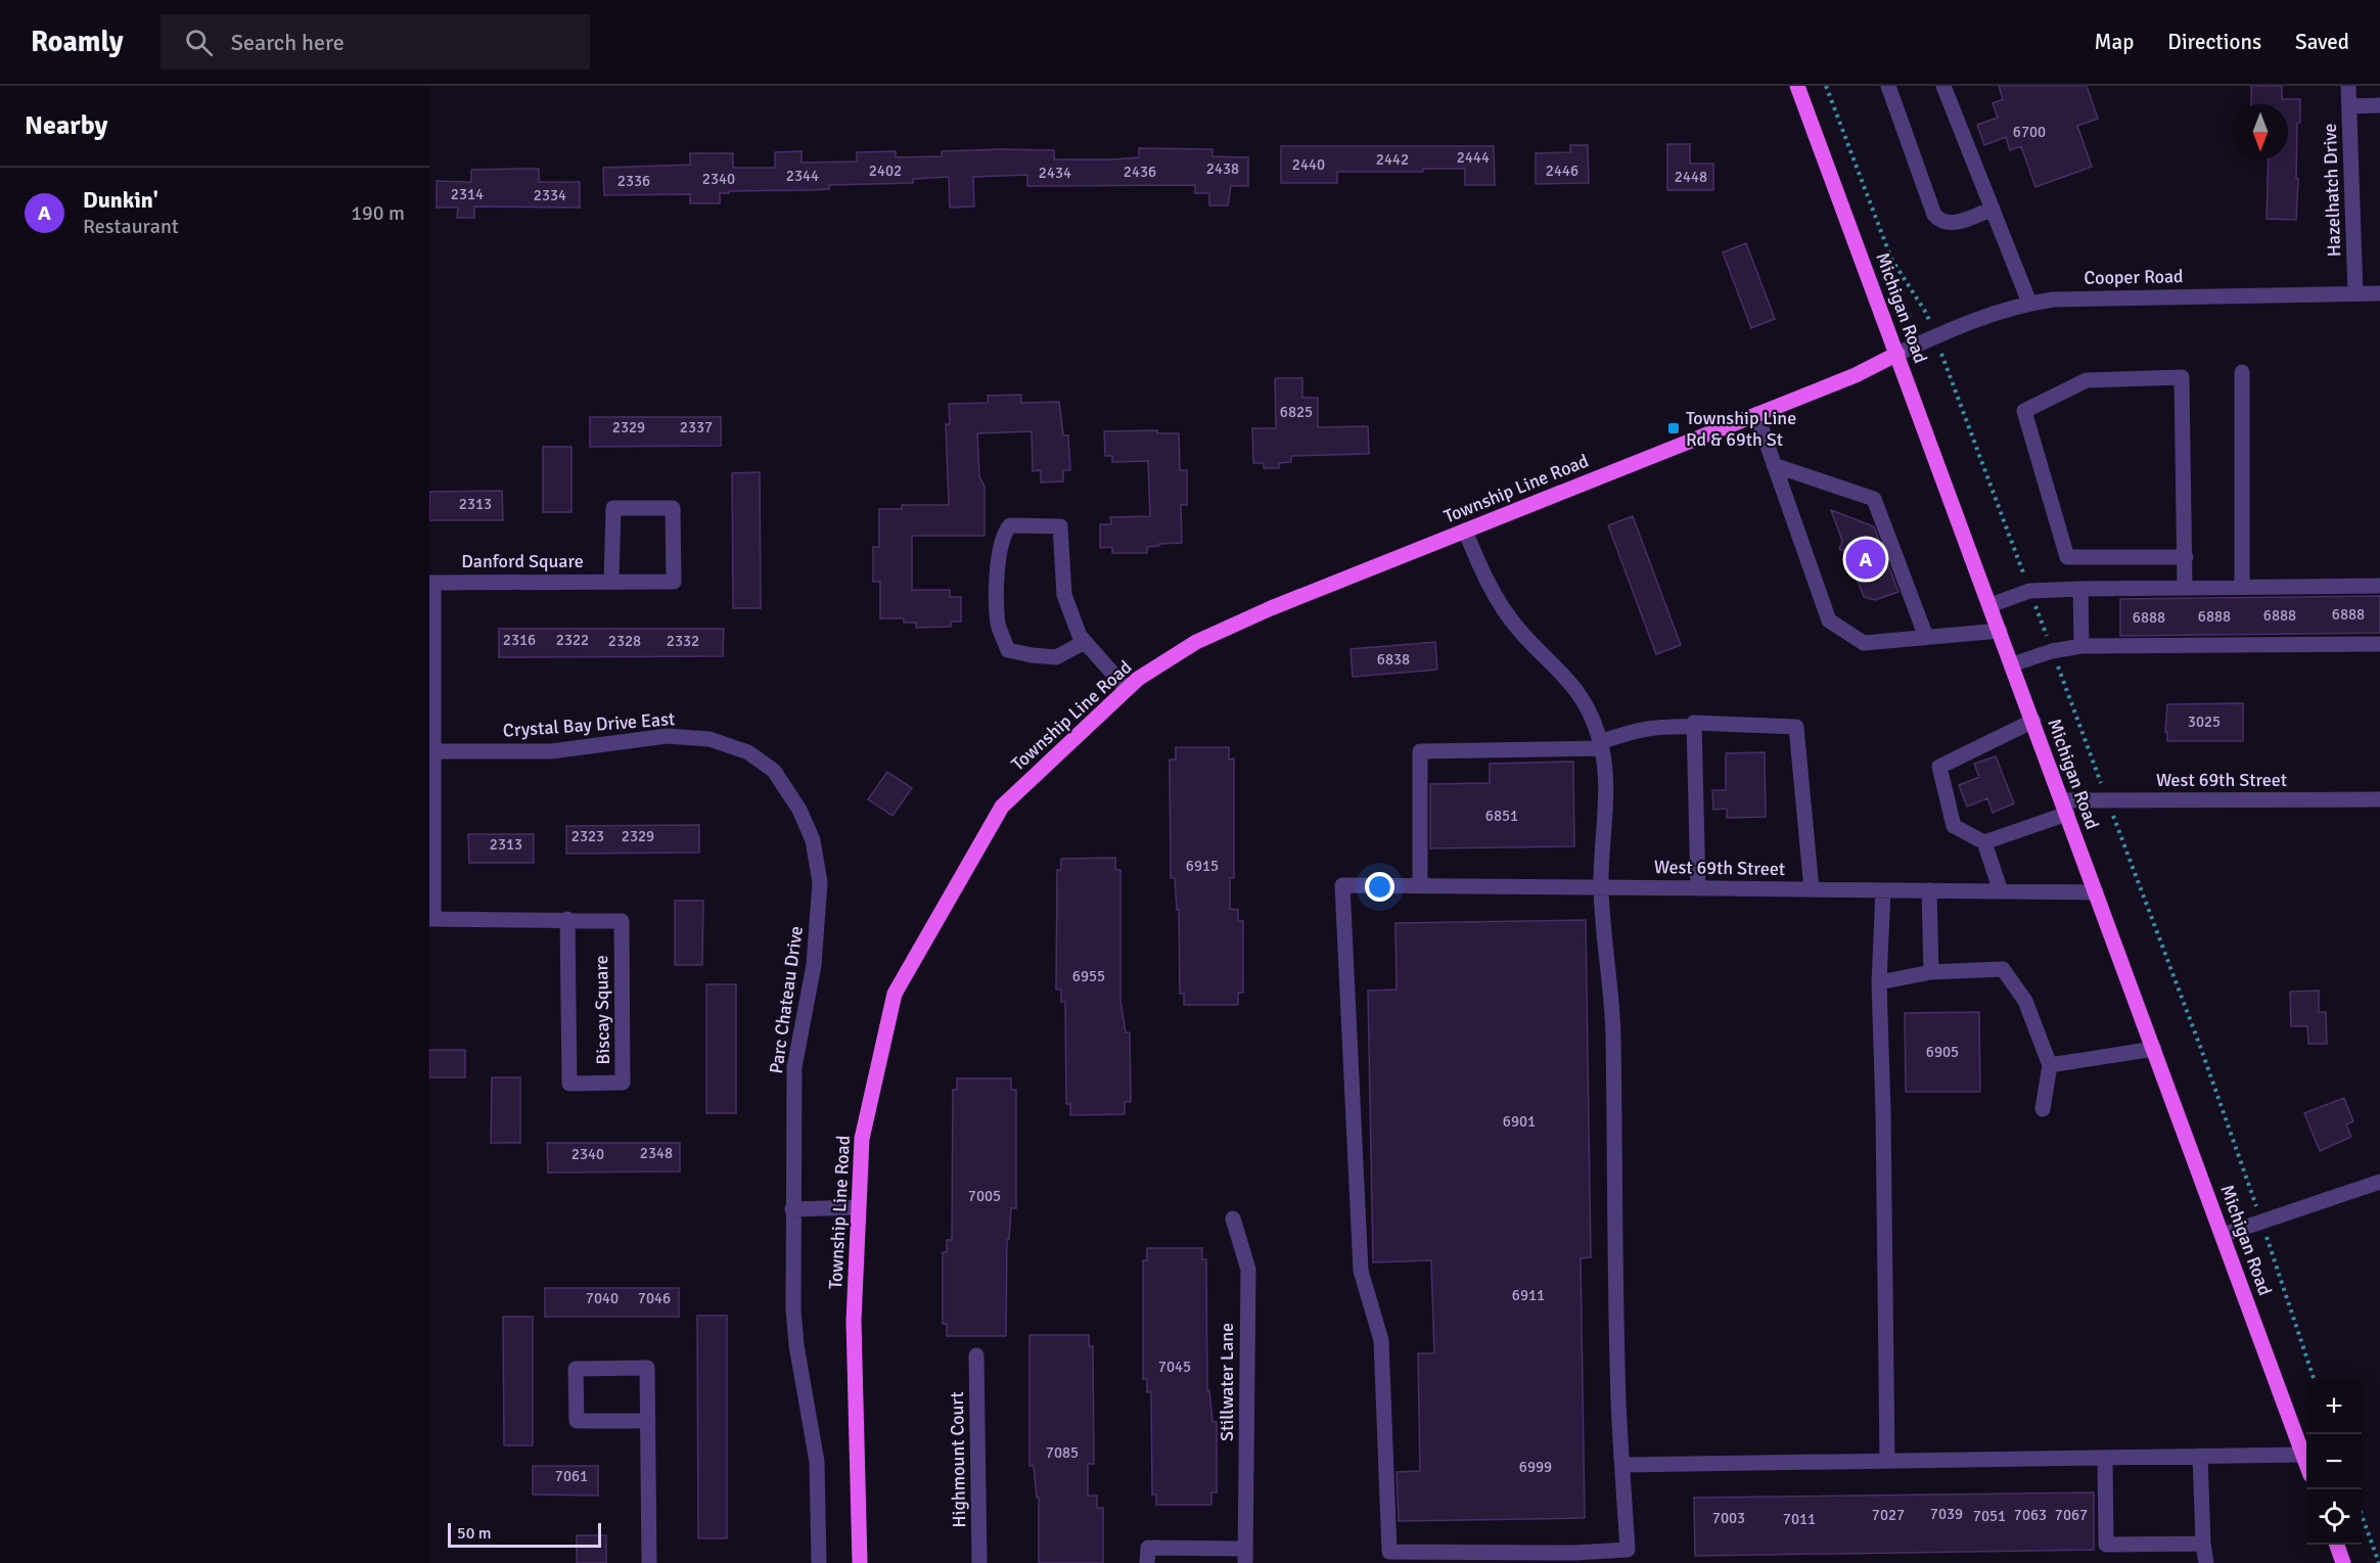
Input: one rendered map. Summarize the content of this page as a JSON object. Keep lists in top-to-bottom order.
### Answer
{
  "streets": {
    "main road": ["Michigan Road", "Township Line Road"],
    "street": [
      "Hazelhatch Drive",
      "Cooper Road",
      "Danford Square",
      "Crystal Bay Drive East",
      "West 69th Street",
      "Parc Chateau Drive",
      "Biscay Square",
      "Stillwater Lane",
      "Highmount Court"
    ]
  },
  "crossings": [
    ["Hazelhatch Drive", "Cooper Road"],
    ["Cooper Road", "Michigan Road"],
    ["Cooper Road", "Township Line Road"],
    ["Michigan Road", "Township Line Road"],
    ["Michigan Road", "West 69th Street"],
    ["Danford Square", "Crystal Bay Drive East"],
    ["Danford Square", "Biscay Square"],
    ["Crystal Bay Drive East", "Parc Chateau Drive"],
    ["Crystal Bay Drive East", "Biscay Square"]
  ],
  "places": {
    "transit": ["Township Line Rd & 69th St"]
  },
  "house_numbers": [
    "6700",
    "2444",
    "2442",
    "2440",
    "2438",
    "2402",
    "2446",
    "2436",
    "2434",
    "2344",
    "2448",
    "2340",
    "2336",
    "2314",
    "2334",
    "6825",
    "2329",
    "2337",
    "2313",
    "6888",
    "6888",
    "6888",
    "6888",
    "2316",
    "2322",
    "2328",
    "2332",
    "6838",
    "3025",
    "6851",
    "2323",
    "2329",
    "2313",
    "6915",
    "6955",
    "6905",
    "6901",
    "2348",
    "2340",
    "7005",
    "6911",
    "7040",
    "7046",
    "7045",
    "7085",
    "6999",
    "7061",
    "7039",
    "7027",
    "7063",
    "7067",
    "7051",
    "7003",
    "7011"
  ],
  "scale_bar": "50 m",
  "north": "bottom",
  "page": {
    "header": "Roamly",
    "search": "Search here",
    "nav": ["Map", "Directions", "Saved"],
    "heading": "Nearby",
    "list": [
      {
        "mark": "A",
        "name": "Dunkin'",
        "note": "Restaurant",
        "value": "190 m"
      }
    ],
    "pins": "A",
    "map_buttons": ["+", "−"],
    "scale": "50 m"
  }
}
